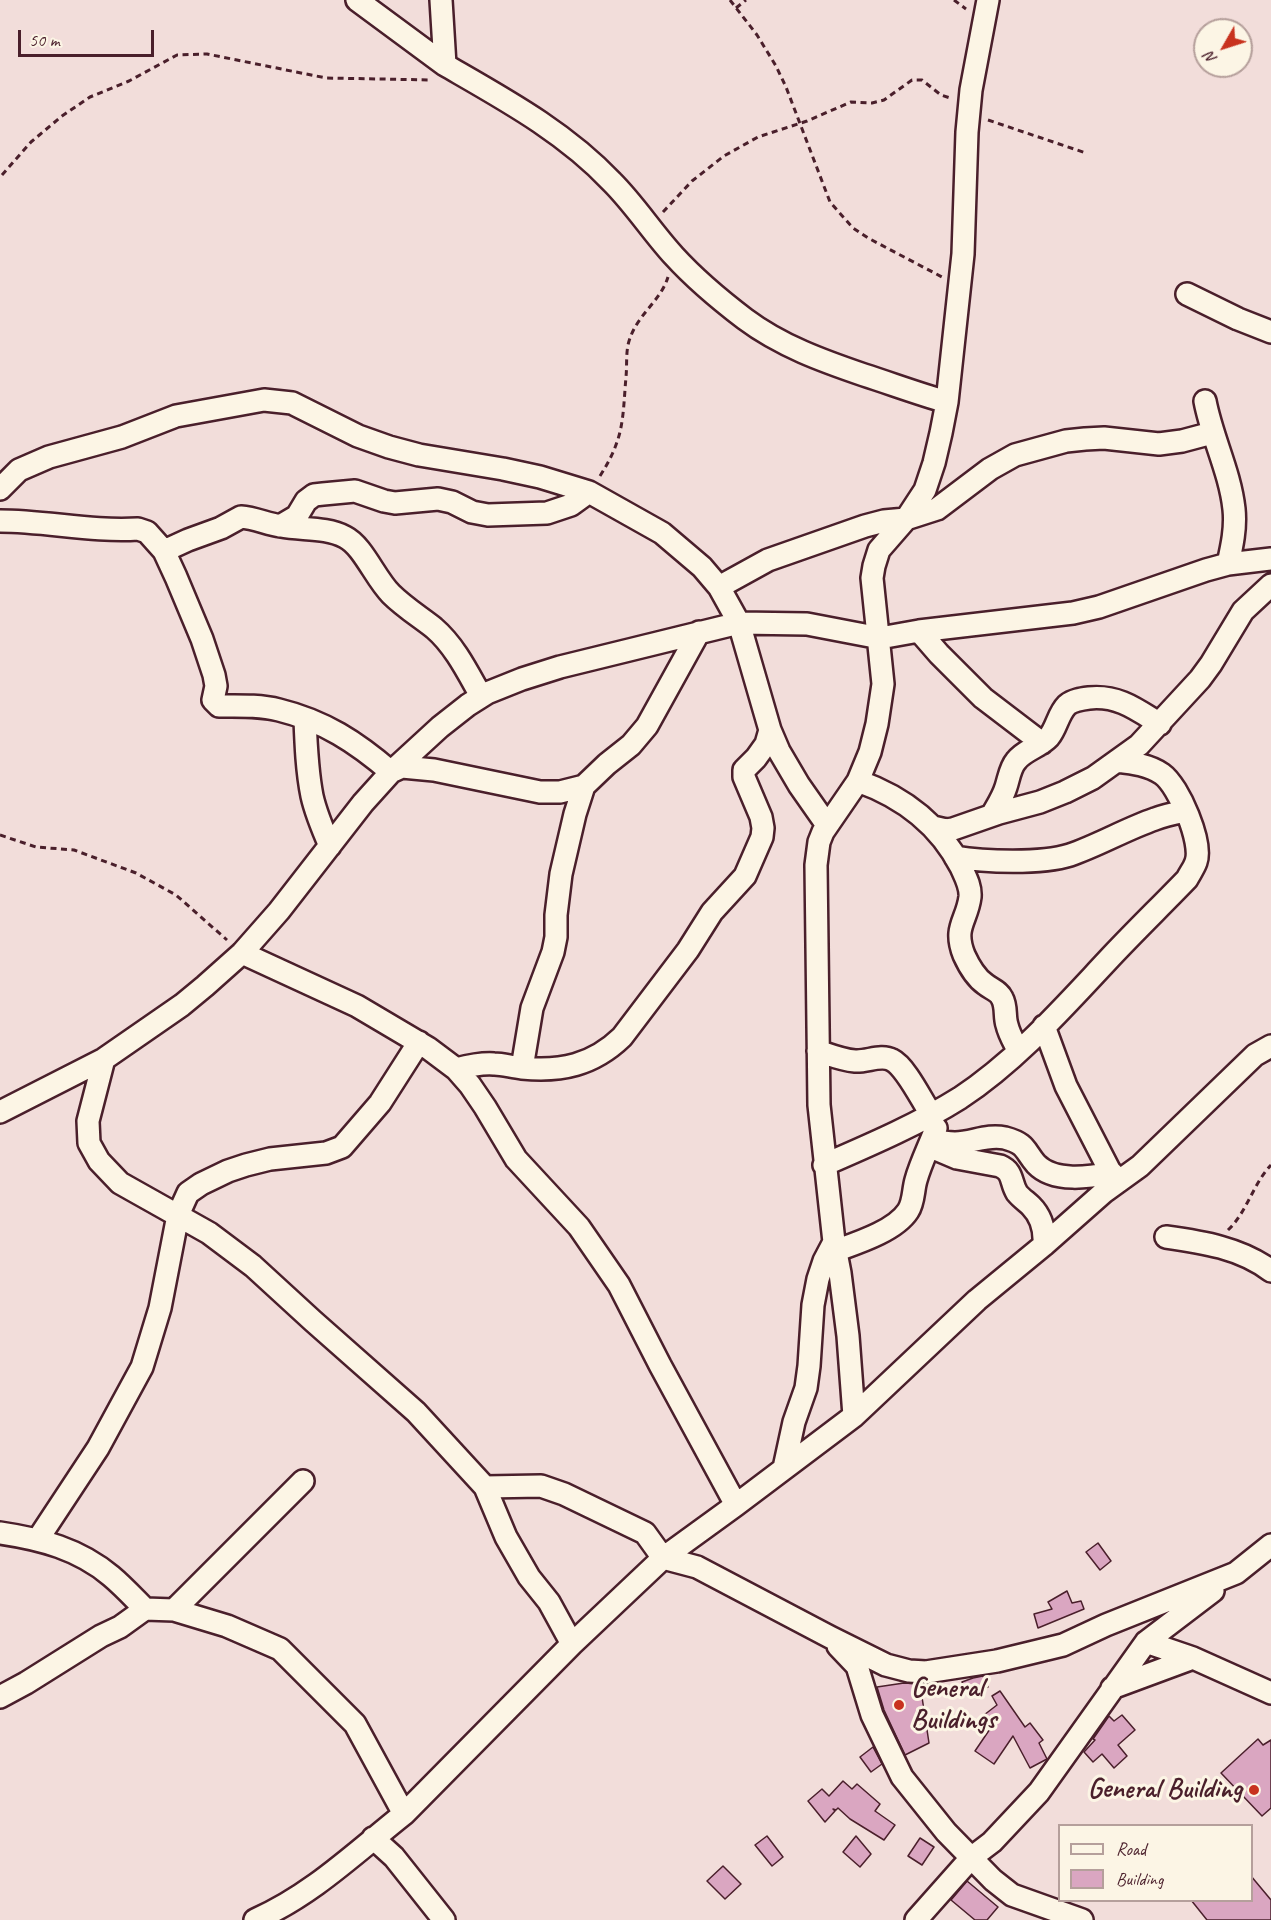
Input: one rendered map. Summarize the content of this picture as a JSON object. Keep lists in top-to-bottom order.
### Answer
{
  "places": ["General Buildings", "General Building"],
  "legend": ["Road", "Building"],
  "scale_bar": "50 m",
  "north": "bottom left"
}
